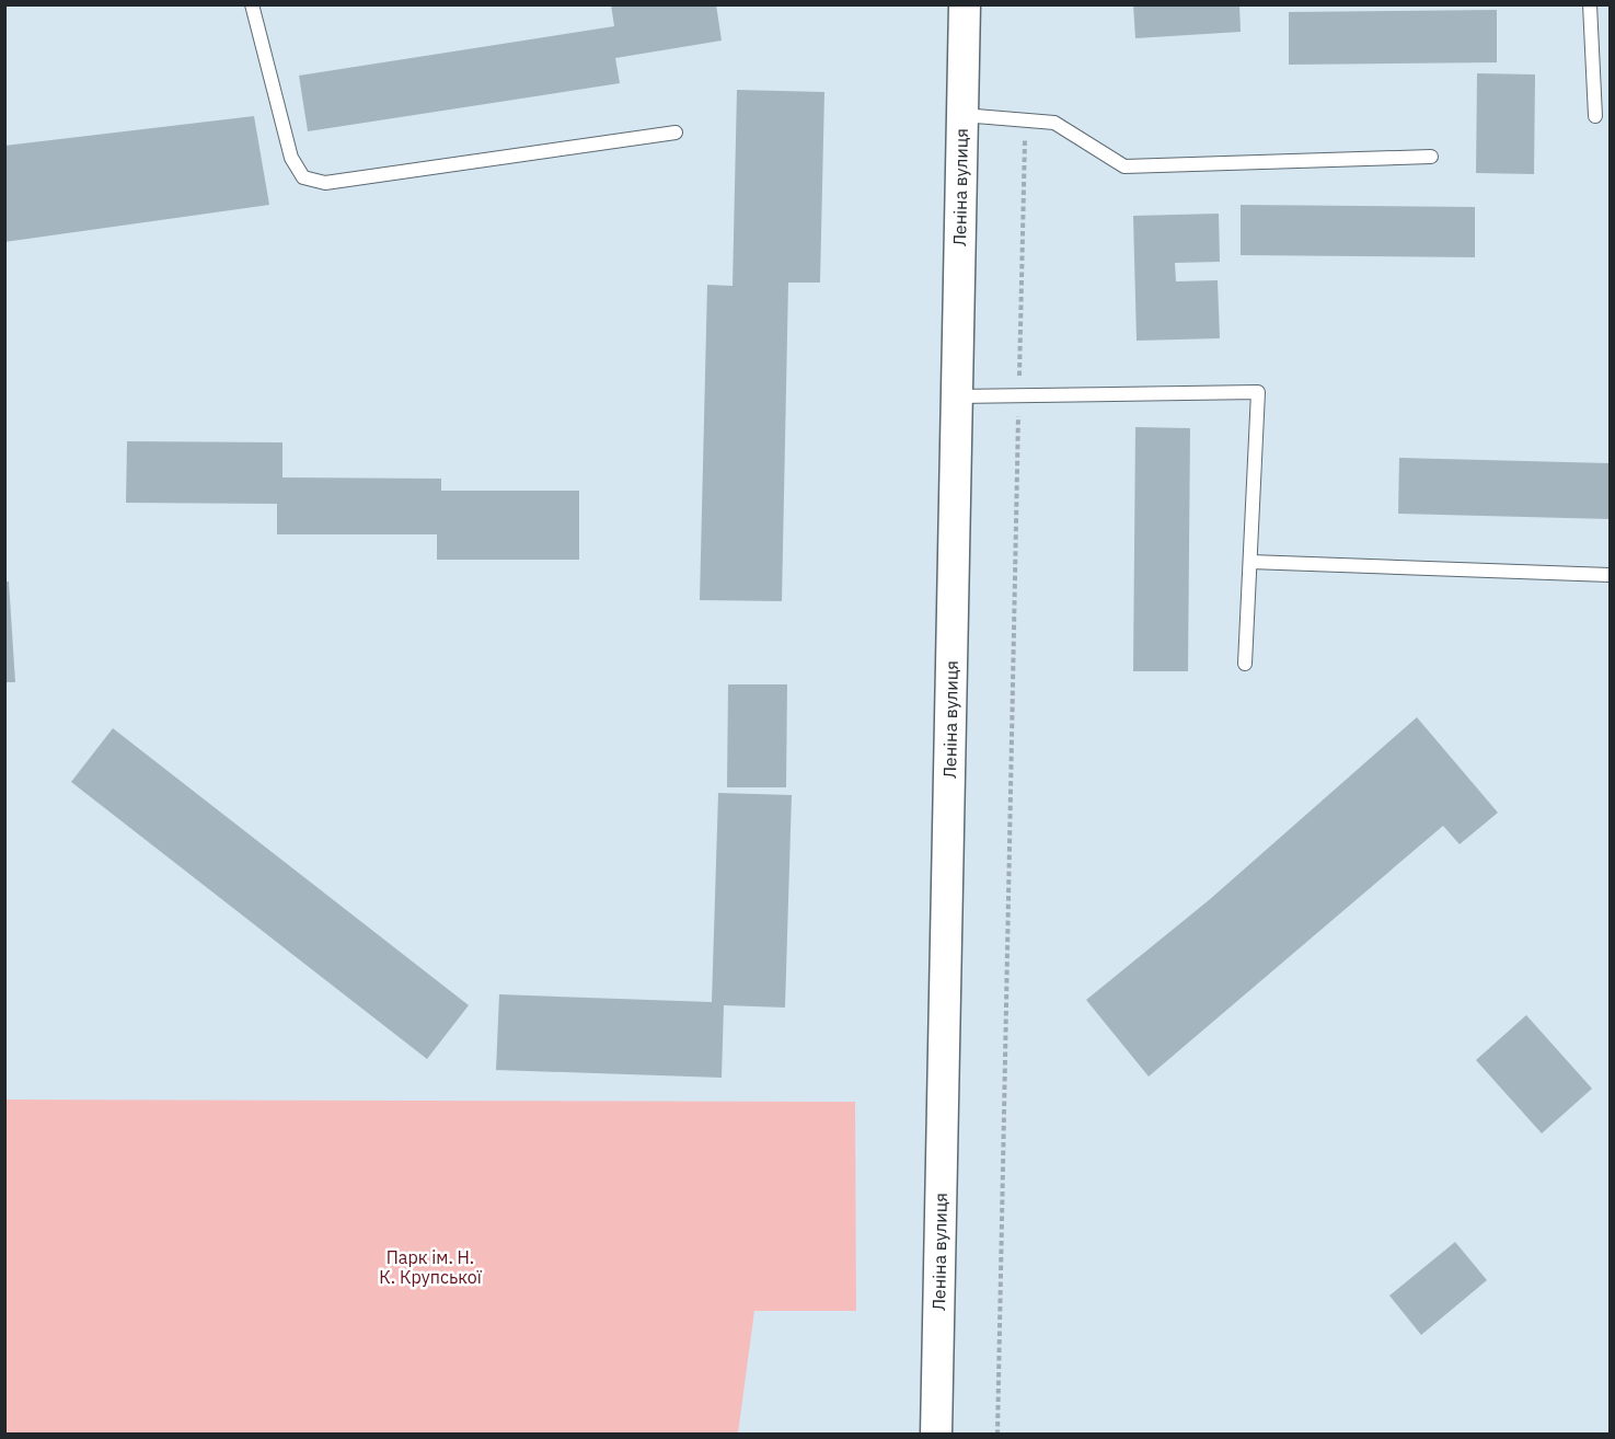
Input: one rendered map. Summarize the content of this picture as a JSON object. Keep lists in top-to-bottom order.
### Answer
{
  "streets": {
    "street": ["Леніна вулиця"]
  },
  "parks": ["Парк ім. Н. К. Крупської"]
}
